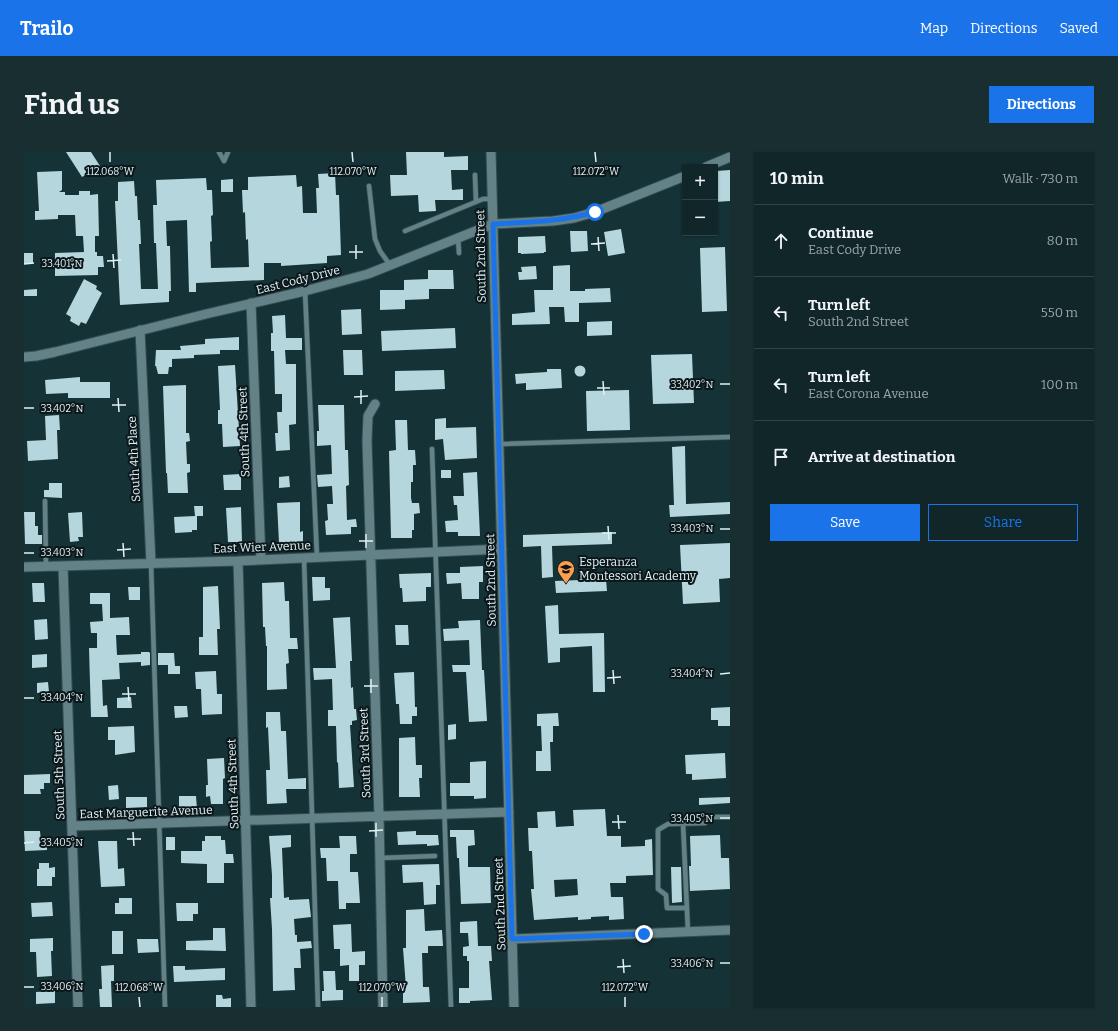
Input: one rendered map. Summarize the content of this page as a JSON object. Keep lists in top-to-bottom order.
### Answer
{
  "streets": {
    "street": [
      "South 2nd Street",
      "East Cody Drive",
      "South 4th Street",
      "South 4th Place",
      "East Wier Avenue",
      "South 3rd Street",
      "South 5th Street",
      "East Marguerite Avenue"
    ]
  },
  "crossings": [
    ["South 2nd Street", "East Cody Drive"],
    ["South 2nd Street", "East Wier Avenue"],
    ["South 2nd Street", "East Marguerite Avenue"],
    ["East Cody Drive", "South 4th Street"],
    ["East Cody Drive", "South 4th Place"],
    ["South 4th Street", "East Wier Avenue"],
    ["South 4th Street", "East Marguerite Avenue"],
    ["South 4th Place", "East Wier Avenue"],
    ["East Wier Avenue", "South 3rd Street"],
    ["East Wier Avenue", "South 5th Street"],
    ["South 3rd Street", "East Marguerite Avenue"],
    ["South 5th Street", "East Marguerite Avenue"]
  ],
  "places": {
    "school or university": ["Esperanza Montessori Academy"]
  },
  "page": {
    "header": "Trailo",
    "nav": ["Map", "Directions", "Saved"],
    "buttons": [
      "Directions",
      ["Save", "Share"]
    ],
    "title": "Find us",
    "heading": ["10 min", "Walk · 730 m"],
    "map_buttons": ["+", "−"],
    "list": [
      ["Continue", "East Cody Drive", "80 m"],
      ["Turn left", "South 2nd Street", "550 m"],
      ["Turn left", "East Corona Avenue", "100 m"],
      "Arrive at destination"
    ]
  },
  "coordinates": [
    "112.068°W",
    "112.070°W",
    "112.072°W",
    "33.401°N",
    "33.402°N",
    "33.403°N",
    "33.404°N",
    "33.405°N",
    "33.406°N"
  ]
}
